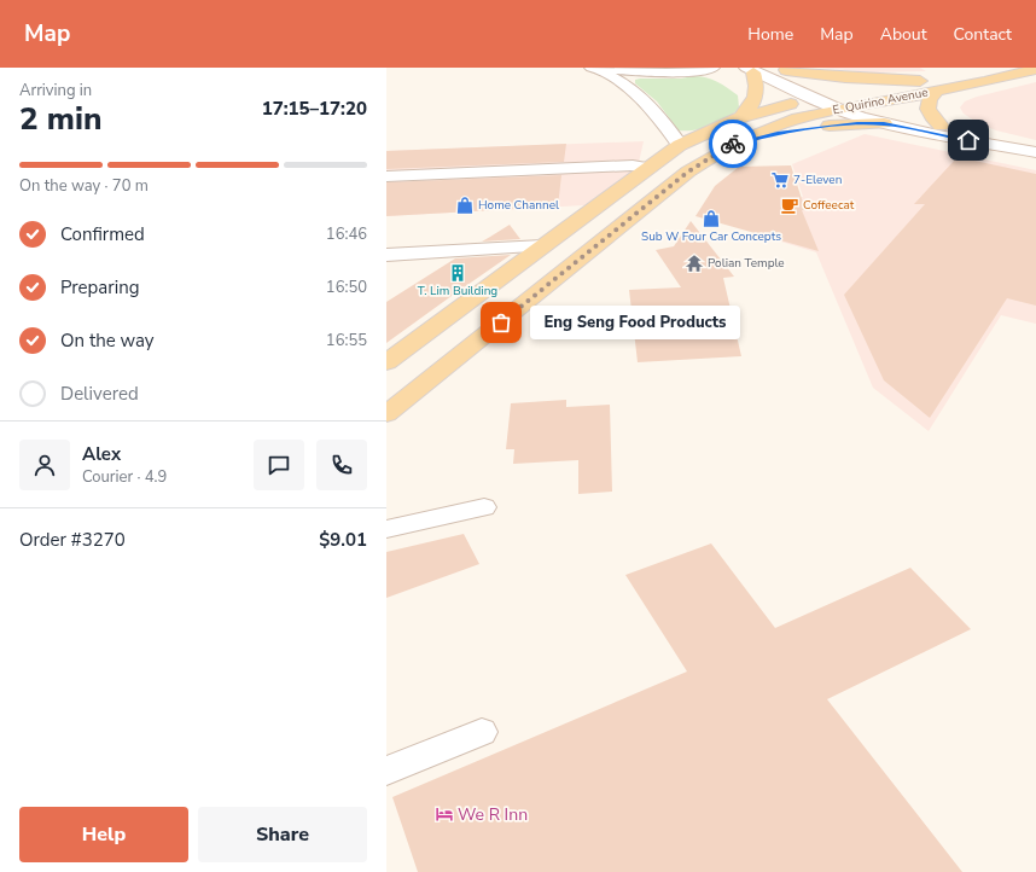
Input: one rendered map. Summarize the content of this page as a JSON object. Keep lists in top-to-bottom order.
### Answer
{
  "streets": {
    "main road": ["E. Quirino Avenue"]
  },
  "places": {
    "supermarket": ["7-Eleven"],
    "shop": ["Home Channel", "Sub W Four Car Concepts"],
    "cafe": ["Coffeecat"],
    "temple": ["Polian Temple"],
    "building": ["T. Lim Building"],
    "other": ["Eng Seng Food Products"],
    "hotel": ["We R Inn"]
  },
  "page": {
    "header": "Map",
    "nav": [
      "Home",
      "Map",
      "About",
      "Contact"
    ],
    "heading": ["2 min", "Arriving in", "17:15–17:20"],
    "panel": [
      "Alex",
      "Courier · 4.9",
      "Order #3270",
      "$9.01"
    ],
    "bar": "On the way · 70 m",
    "list": [
      ["Confirmed", "16:46"],
      ["Preparing", "16:50"],
      ["On the way", "16:55"],
      "Delivered"
    ],
    "bubble": "Eng Seng Food Products",
    "buttons": ["Help", "Share"]
  }
}
